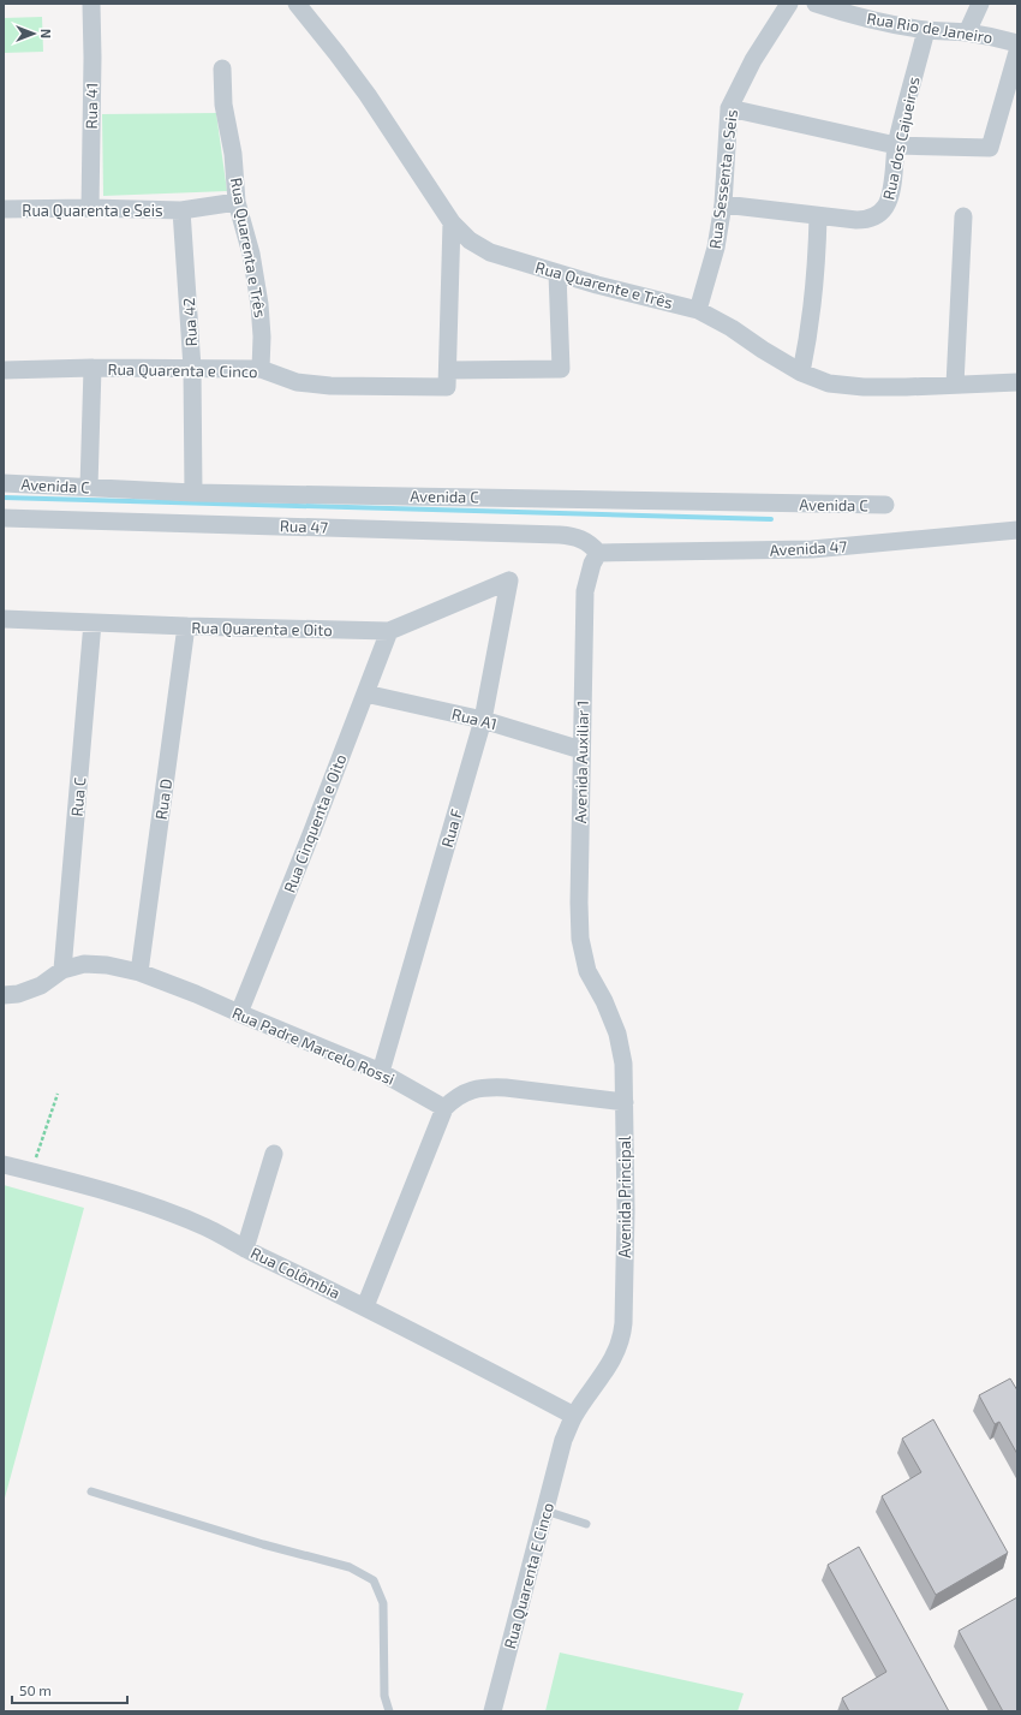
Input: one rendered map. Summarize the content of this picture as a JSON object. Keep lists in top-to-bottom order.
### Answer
{
  "streets": {
    "street": [
      "Rua Rio de Janeiro",
      "Rua 41",
      "Rua dos Cajueiros",
      "Rua Sessenta e Seis",
      "Rua Quarenta e Seis",
      "Rua Quarenta e Três",
      "Rua Quarente e Três",
      "Rua 42",
      "Rua Quarenta e Cinco",
      "Avenida C",
      "Rua 47",
      "Avenida 47",
      "Rua Quarenta e Oito",
      "Rua A1",
      "Avenida Auxiliar 1",
      "Rua C",
      "Rua D",
      "Rua Cinquenta e Oito",
      "Rua F",
      "Rua Padre Marcelo Rossi",
      "Avenida Principal",
      "Rua Colômbia",
      "Rua Quarenta E Cinco"
    ]
  },
  "crossings": [
    ["Rua Rio de Janeiro", "Rua dos Cajueiros"],
    ["Rua 41", "Rua Quarenta e Seis"],
    ["Rua Sessenta e Seis", "Rua Quarente e Três"],
    ["Rua Quarenta e Seis", "Rua Quarenta e Três"],
    ["Rua Quarenta e Seis", "Rua 42"],
    ["Rua Quarenta e Três", "Rua Quarenta e Cinco"],
    ["Rua Quarente e Três", "Rua Quarenta e Cinco"],
    ["Rua 42", "Rua Quarenta e Cinco"],
    ["Rua 42", "Avenida C"],
    ["Rua 47", "Avenida 47"],
    ["Rua 47", "Avenida Auxiliar 1"],
    ["Avenida 47", "Avenida Auxiliar 1"],
    ["Rua Quarenta e Oito", "Rua C"],
    ["Rua Quarenta e Oito", "Rua D"],
    ["Rua Quarenta e Oito", "Rua Cinquenta e Oito"],
    ["Rua Quarenta e Oito", "Rua F"],
    ["Rua A1", "Avenida Auxiliar 1"],
    ["Rua A1", "Rua Cinquenta e Oito"],
    ["Rua A1", "Rua F"],
    ["Avenida Auxiliar 1", "Avenida Principal"],
    ["Rua C", "Rua Padre Marcelo Rossi"],
    ["Rua D", "Rua Padre Marcelo Rossi"],
    ["Rua Cinquenta e Oito", "Rua Padre Marcelo Rossi"],
    ["Rua F", "Rua Padre Marcelo Rossi"],
    ["Avenida Principal", "Rua Colômbia"],
    ["Avenida Principal", "Rua Quarenta E Cinco"]
  ],
  "scale_bar": "50 m",
  "north": "right"
}
